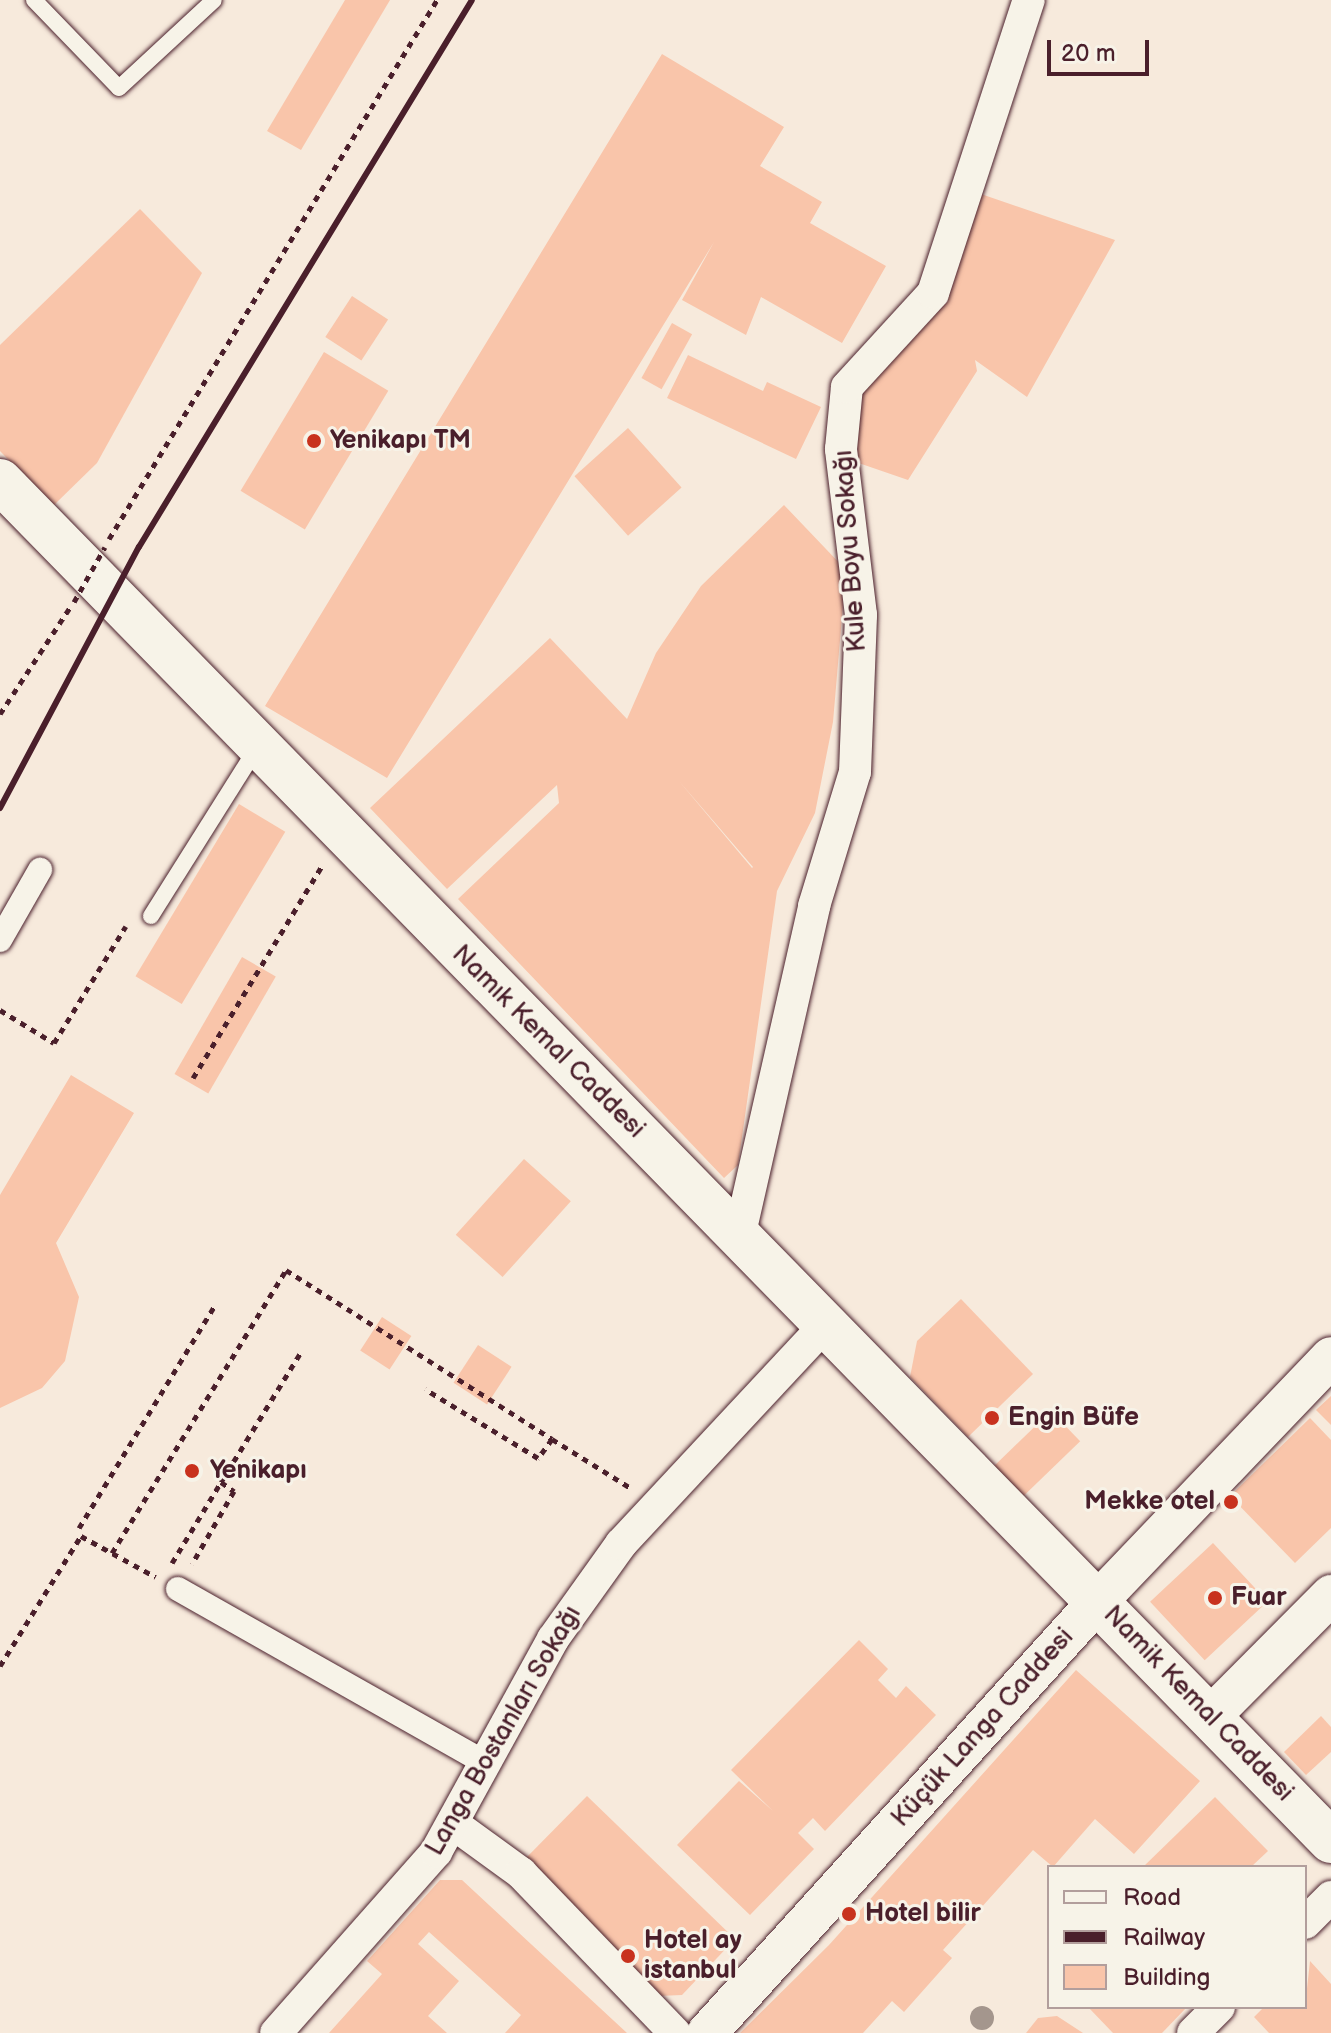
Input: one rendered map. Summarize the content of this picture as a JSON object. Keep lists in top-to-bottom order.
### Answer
{
  "streets": {
    "main road": ["Namık Kemal Caddesi", "Namik Kemal Caddesi"],
    "street": ["Kule Boyu Sokağı", "Küçük Langa Caddesi", "Langa Bostanları Sokağı"]
  },
  "crossings": [
    ["Kule Boyu Sokağı", "Namık Kemal Caddesi"],
    ["Namık Kemal Caddesi", "Namik Kemal Caddesi"],
    ["Namık Kemal Caddesi", "Küçük Langa Caddesi"],
    ["Namık Kemal Caddesi", "Langa Bostanları Sokağı"],
    ["Namik Kemal Caddesi", "Küçük Langa Caddesi"]
  ],
  "places": [
    "Yenikapı TM",
    "Engin Büfe",
    "Yenikapı",
    "Mekke otel",
    "Fuar",
    "Hotel bilir",
    "Hotel ay istanbul"
  ],
  "legend": ["Road", "Railway", "Building"],
  "scale_bar": "20 m"
}
